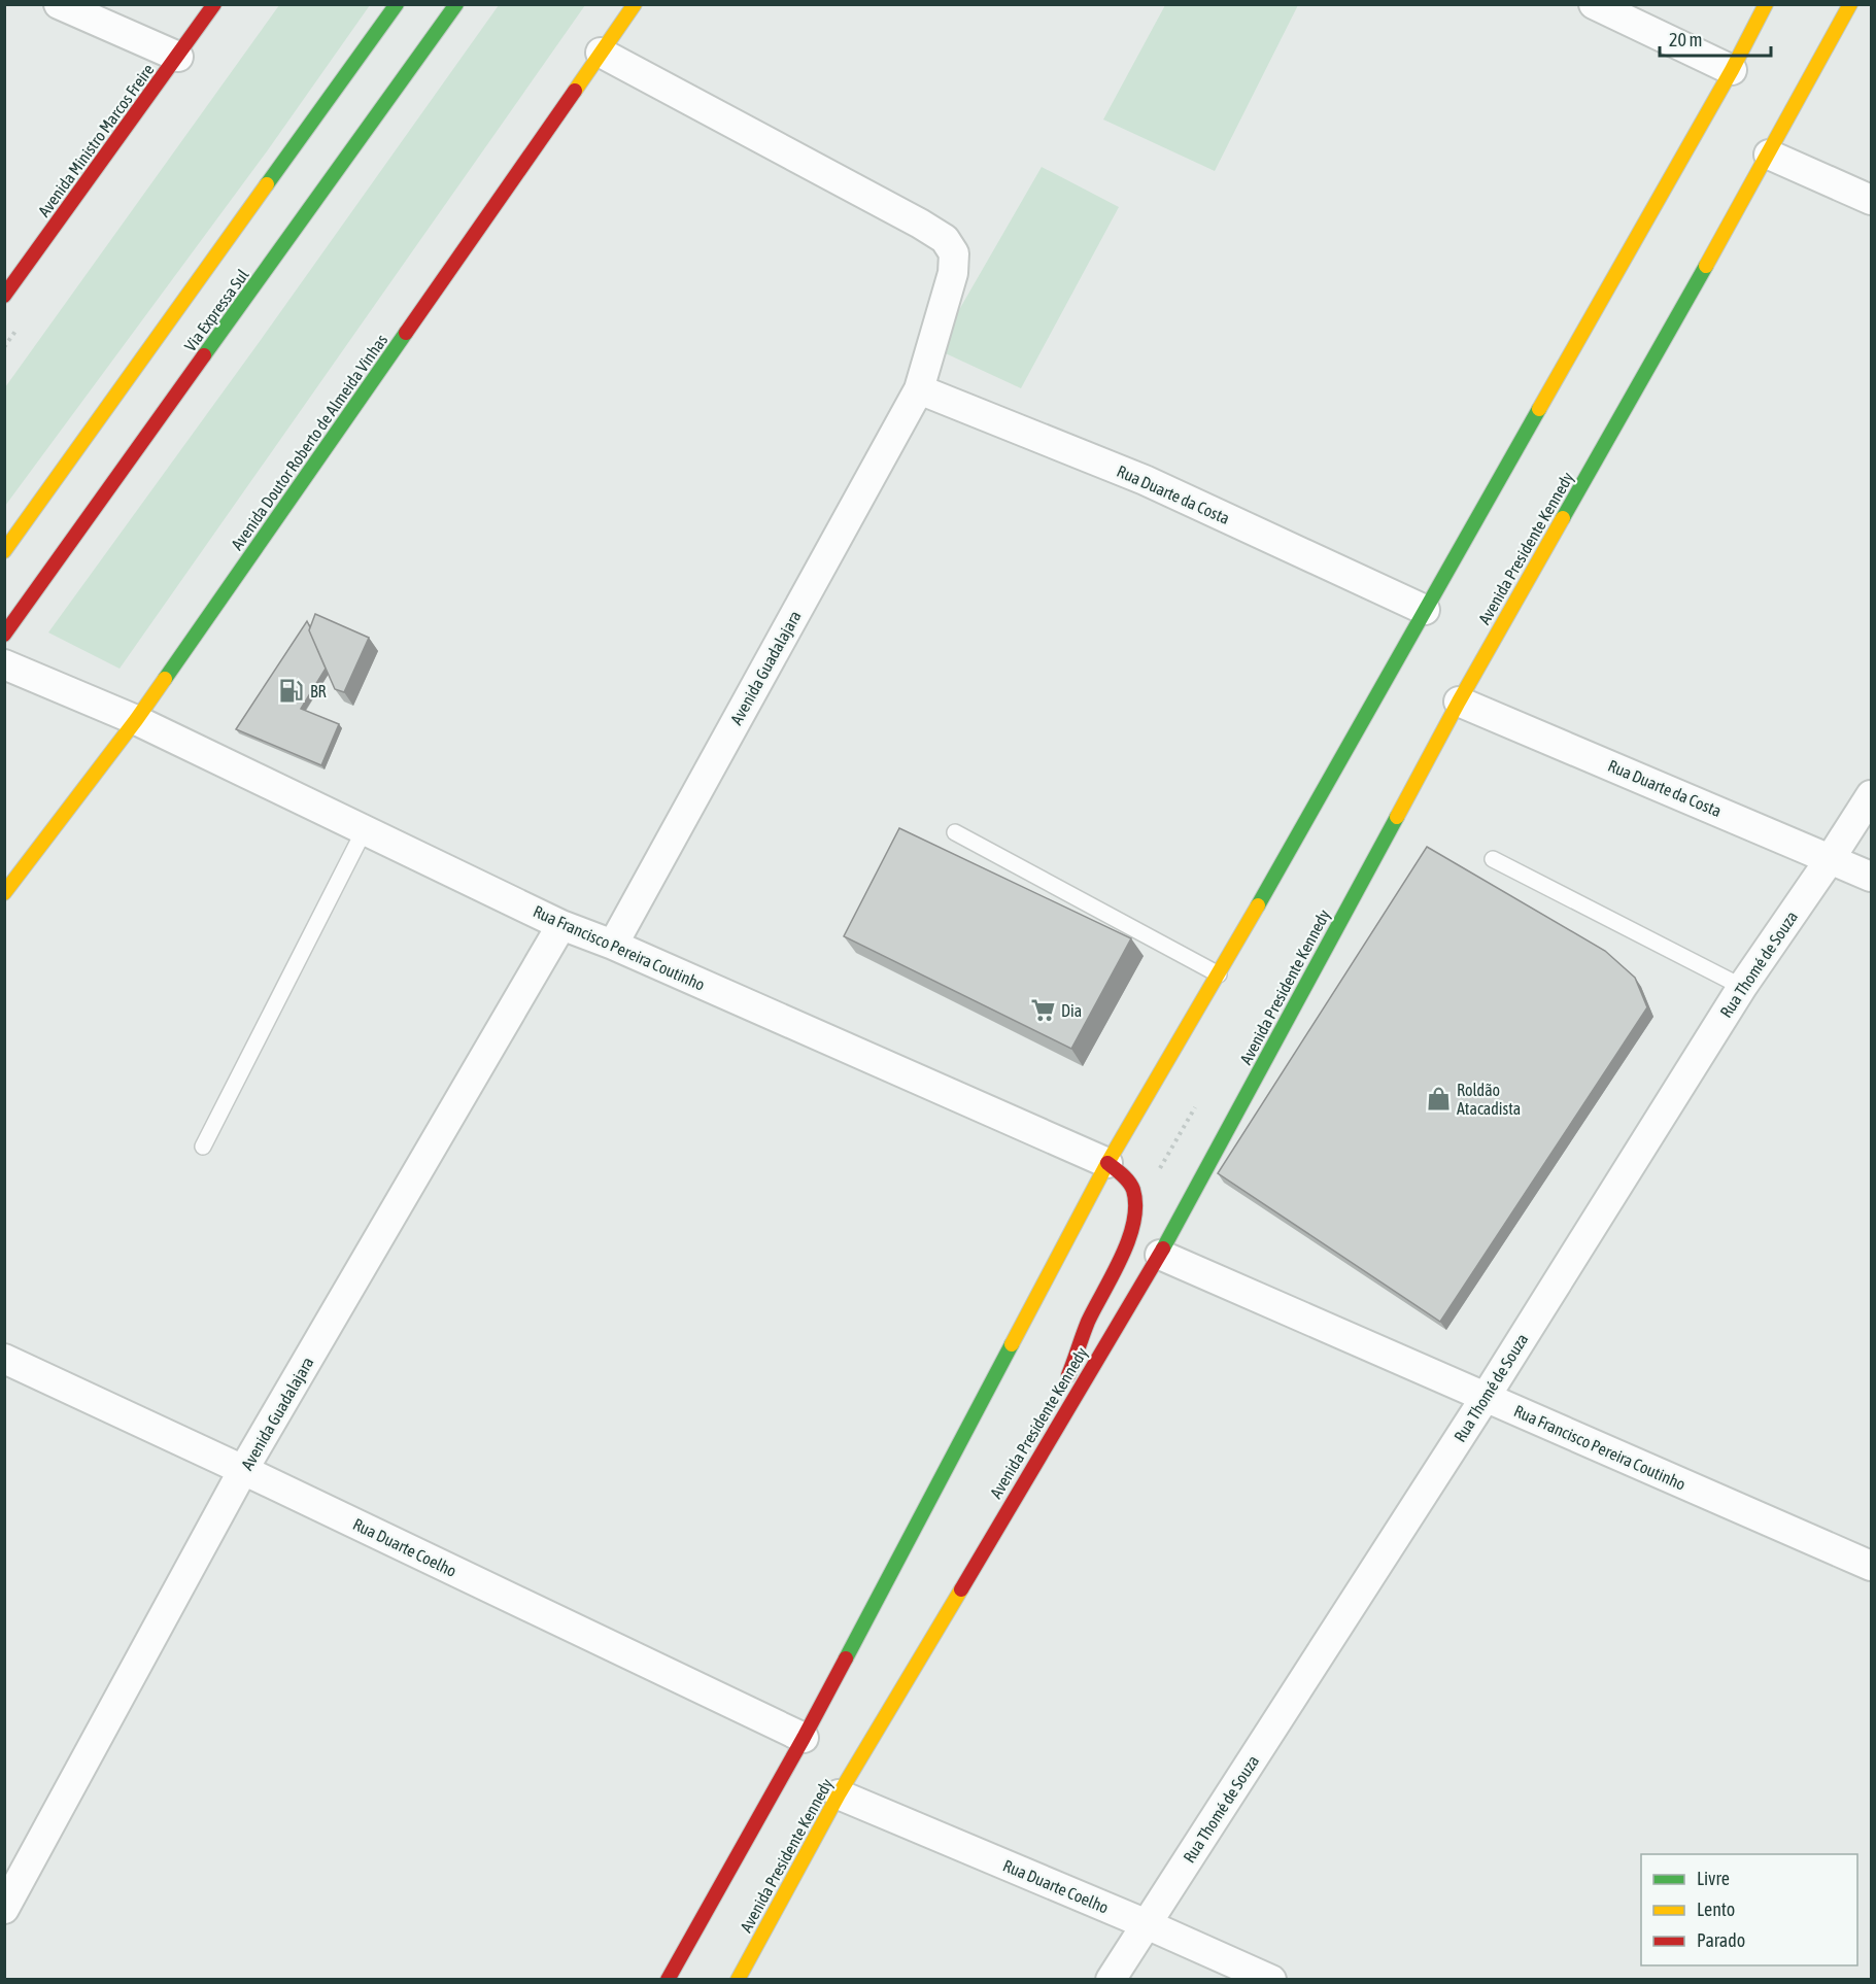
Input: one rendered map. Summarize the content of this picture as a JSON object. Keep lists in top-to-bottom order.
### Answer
{
  "streets": {
    "main road": [
      "Avenida Ministro Marcos Freire",
      "Via Expressa Sul",
      "Avenida Doutor Roberto de Almeida Vinhas",
      "Avenida Presidente Kennedy"
    ],
    "street": [
      "Rua Duarte da Costa",
      "Avenida Guadalajara",
      "Rua Francisco Pereira Coutinho",
      "Rua Thomé de Souza",
      "Rua Duarte Coelho"
    ]
  },
  "crossings": [
    ["Avenida Doutor Roberto de Almeida Vinhas", "Avenida Guadalajara"],
    ["Avenida Doutor Roberto de Almeida Vinhas", "Rua Francisco Pereira Coutinho"],
    ["Rua Duarte da Costa", "Avenida Presidente Kennedy"],
    ["Rua Duarte da Costa", "Avenida Guadalajara"],
    ["Rua Duarte da Costa", "Rua Thomé de Souza"],
    ["Avenida Presidente Kennedy", "Rua Francisco Pereira Coutinho"],
    ["Avenida Presidente Kennedy", "Rua Duarte Coelho"],
    ["Avenida Guadalajara", "Rua Francisco Pereira Coutinho"],
    ["Avenida Guadalajara", "Rua Duarte Coelho"],
    ["Rua Francisco Pereira Coutinho", "Rua Thomé de Souza"],
    ["Rua Thomé de Souza", "Rua Duarte Coelho"]
  ],
  "places": {
    "fuel station": ["BR"],
    "supermarket": ["Dia"],
    "shop": ["Roldão Atacadista"]
  },
  "legend": ["Livre", "Lento", "Parado"],
  "scale_bar": "20 m"
}
